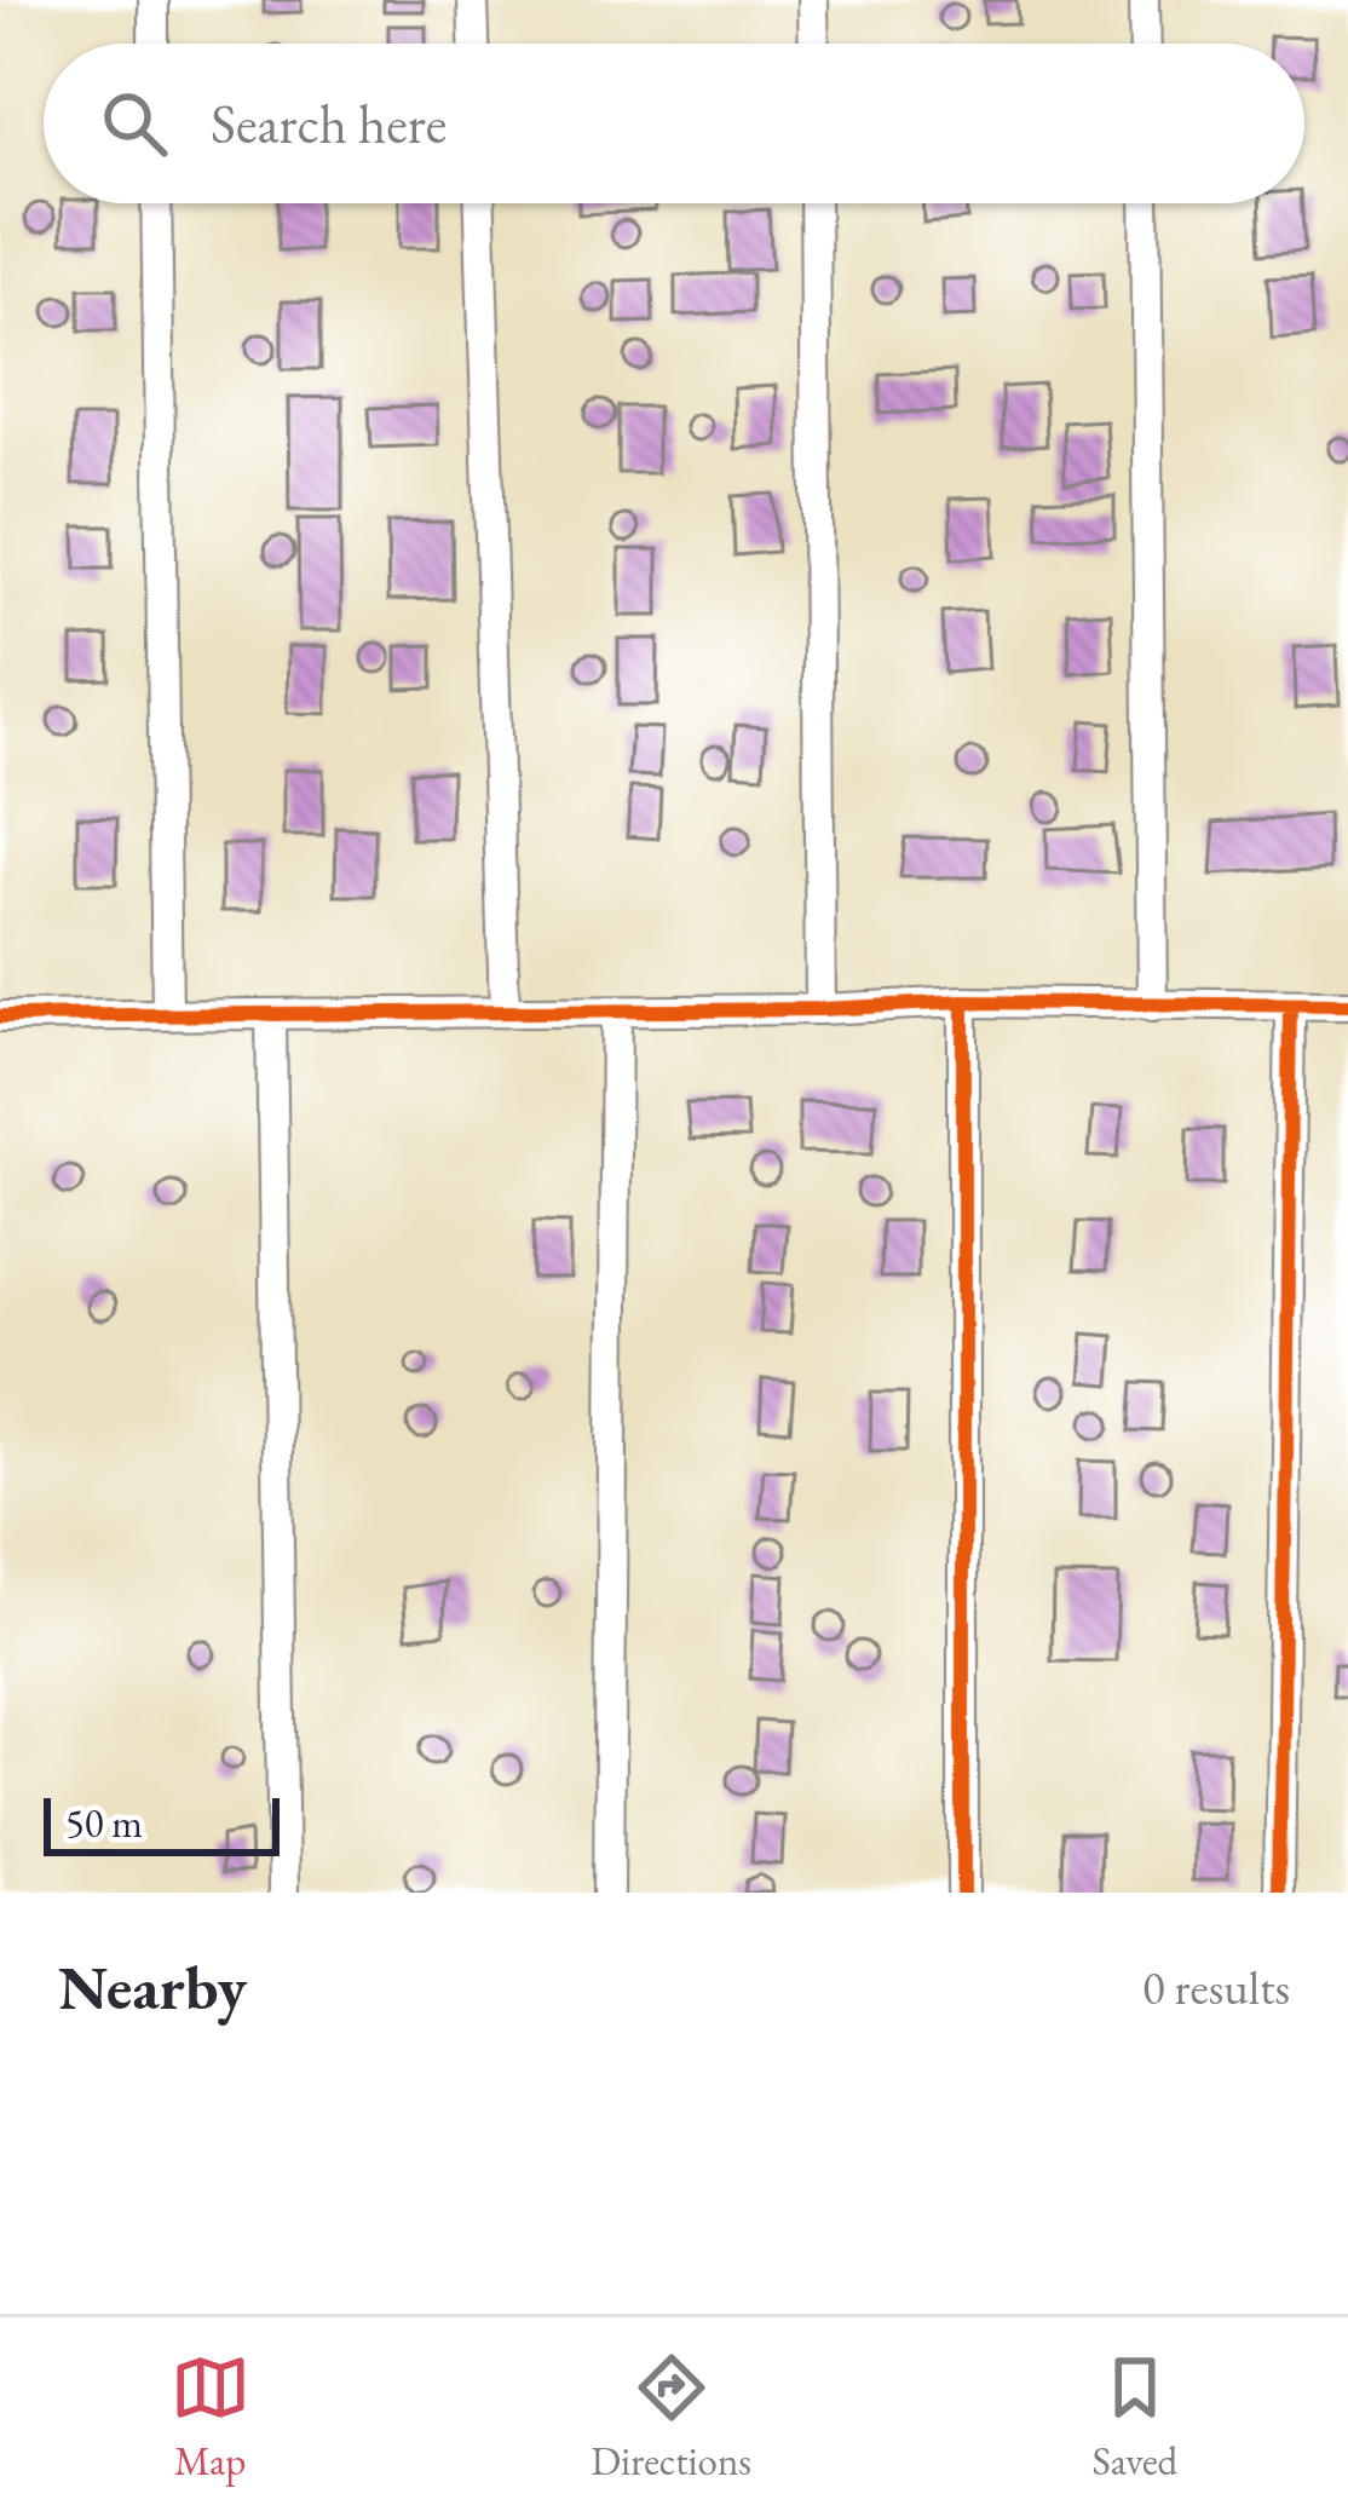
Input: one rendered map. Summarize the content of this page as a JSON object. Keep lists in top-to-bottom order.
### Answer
{
  "scale_bar": "50 m",
  "page": {
    "search": "Search here",
    "scale": "50 m",
    "heading": ["Nearby", "0 results"],
    "nav": ["Map", "Directions", "Saved"]
  }
}
